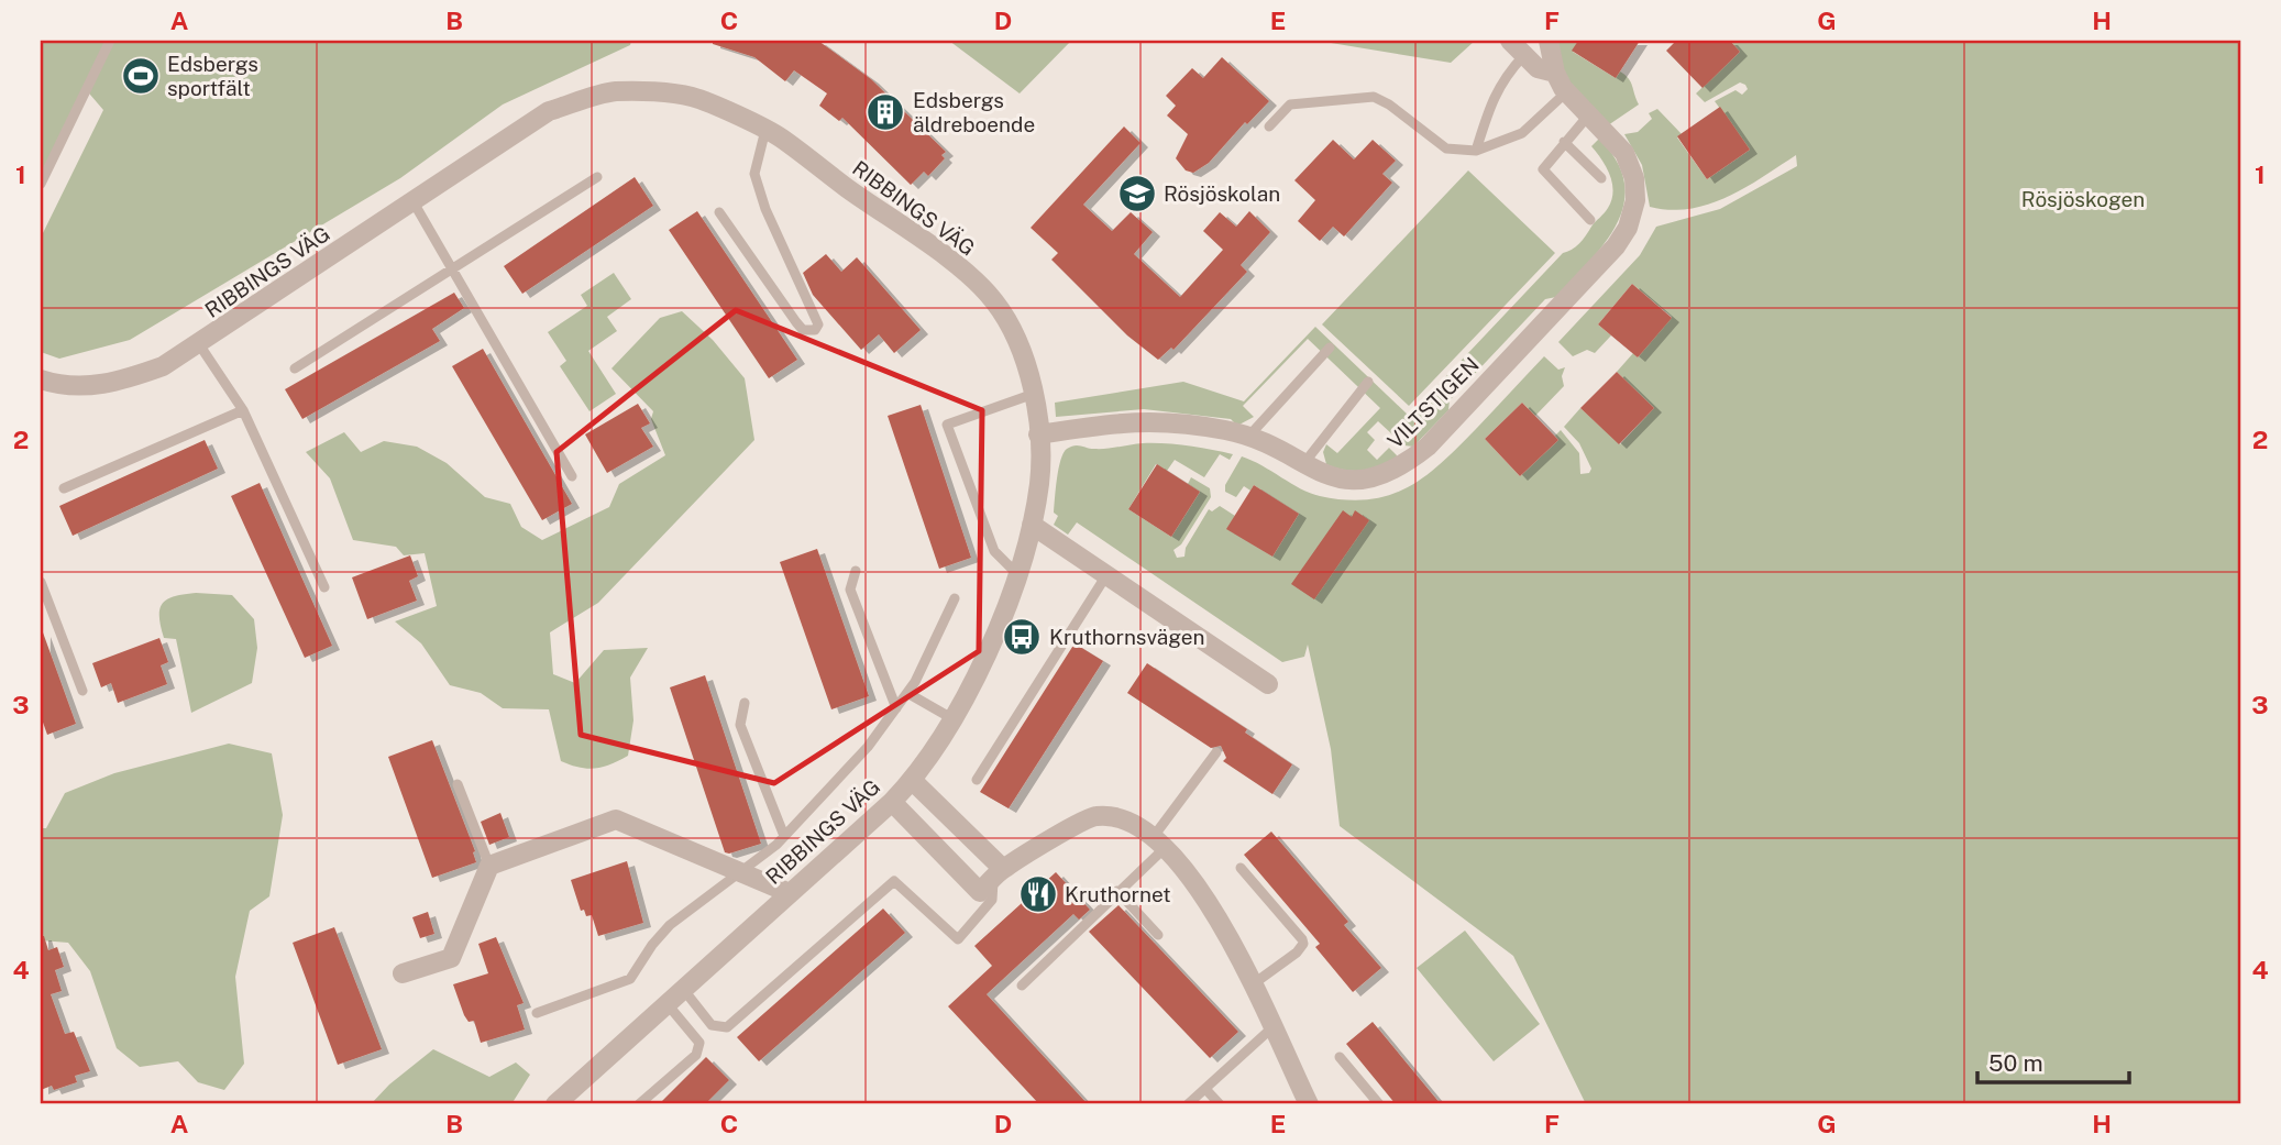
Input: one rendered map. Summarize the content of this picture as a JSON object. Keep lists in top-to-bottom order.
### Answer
{
  "streets": {
    "street": ["RIBBINGS VÄG", "VILTSTIGEN"]
  },
  "crossings": [
    ["RIBBINGS VÄG", "VILTSTIGEN"]
  ],
  "parks": ["Rösjöskogen"],
  "places": {
    "sports": ["Edsbergs sportfält"],
    "building": ["Edsbergs äldreboende"],
    "school or university": ["Rösjöskolan"],
    "bus stop": ["Kruthornsvägen"],
    "restaurant": ["Kruthornet"]
  },
  "scale_bar": "50 m",
  "grid": {
    "columns": [
      "A",
      "B",
      "C",
      "D",
      "E",
      "F",
      "G",
      "H"
    ],
    "rows": [
      "1",
      "2",
      "3",
      "4"
    ]
  }
}
